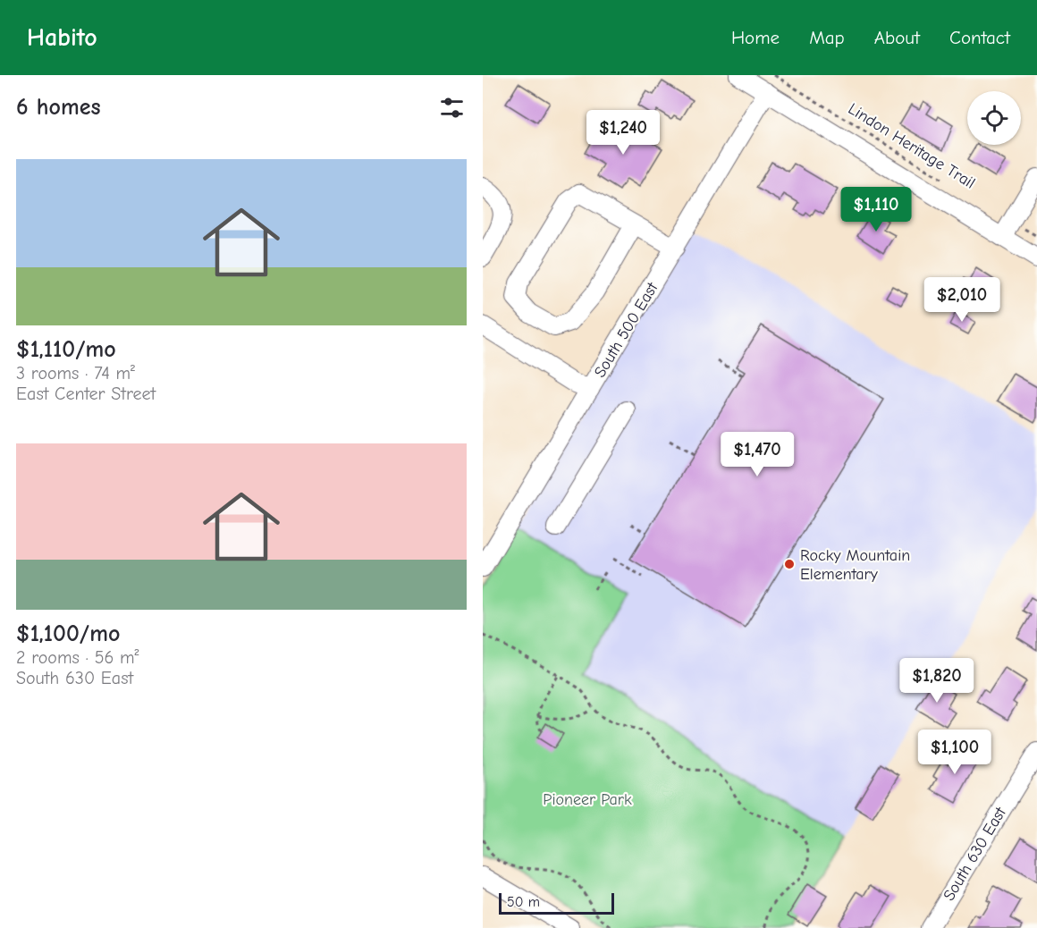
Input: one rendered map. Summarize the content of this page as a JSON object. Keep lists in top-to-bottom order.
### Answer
{
  "streets": {
    "street": ["South 500 East", "South 630 East"],
    "path": ["Lindon Heritage Trail"]
  },
  "parks": ["Pioneer Park"],
  "places": ["Rocky Mountain Elementary"],
  "scale_bar": "50 m",
  "page": {
    "header": "Habito",
    "nav": [
      "Home",
      "Map",
      "About",
      "Contact"
    ],
    "heading": "6 homes",
    "price": [
      "$1,240",
      "$1,110",
      "$2,010",
      "$1,470",
      "$1,820",
      "$1,100"
    ],
    "list": [
      {
        "name": "$1,110/mo",
        "note": "3 rooms · 74 m² · East Center Street"
      },
      {
        "name": "$1,100/mo",
        "note": "2 rooms · 56 m² · South 630 East"
      }
    ],
    "scale": "50 m"
  }
}
